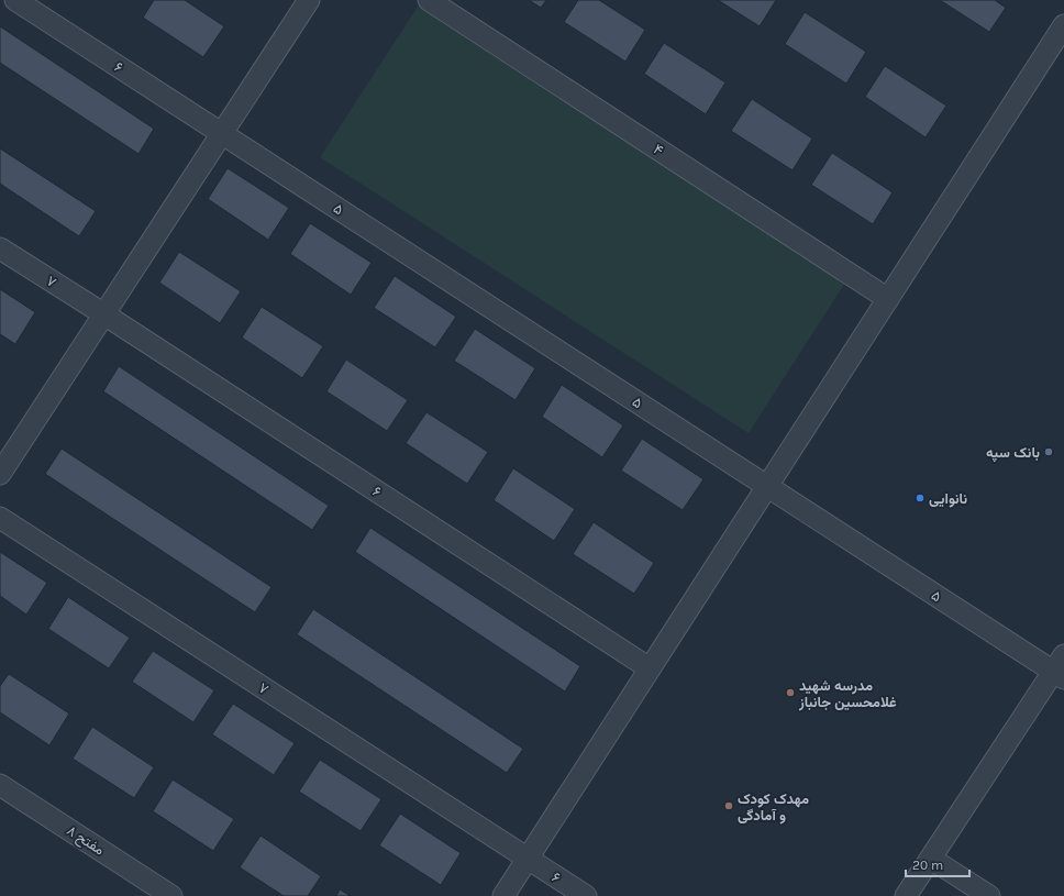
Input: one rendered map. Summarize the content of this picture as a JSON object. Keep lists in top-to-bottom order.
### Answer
{
  "streets": {
    "street": [
      "۶",
      "۴",
      "۵",
      "۷",
      "۸ مفتح"
    ]
  },
  "crossings": [
    ["۶", "۵"],
    ["۶", "۷"]
  ],
  "places": [
    "بانک سپه",
    "نانوایی",
    "مدرسه شهید غلامحسین جانباز",
    "مهدک کودک و آمادگی"
  ],
  "scale_bar": "20 m"
}
